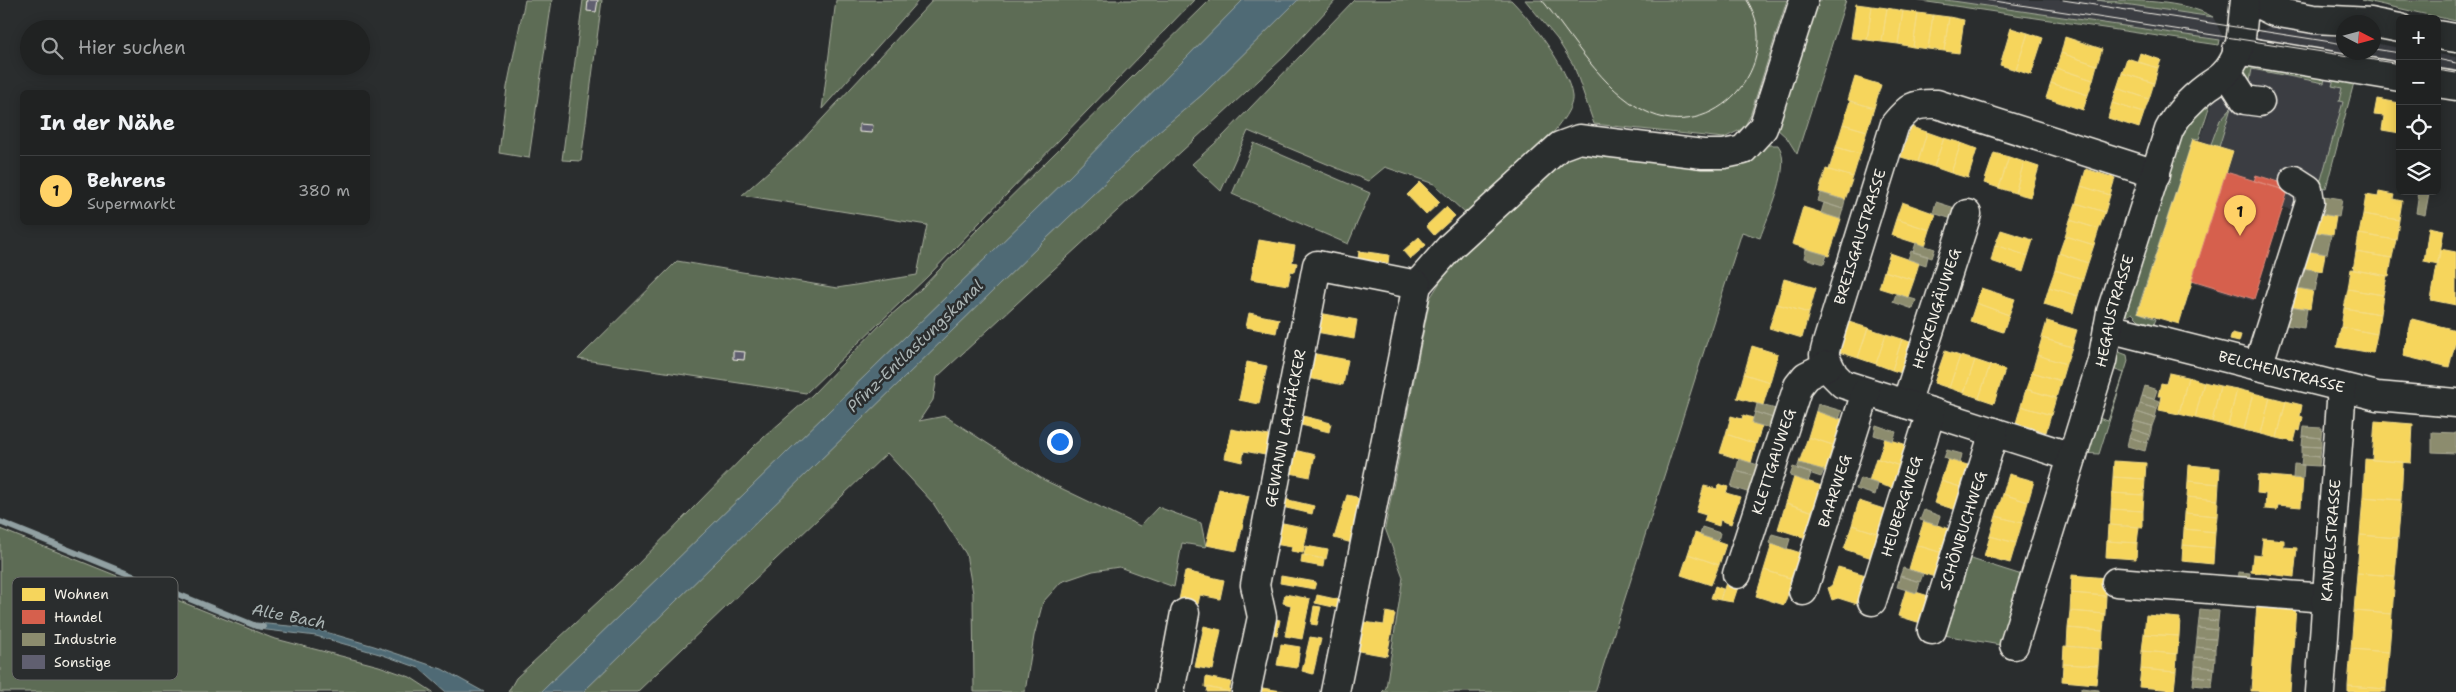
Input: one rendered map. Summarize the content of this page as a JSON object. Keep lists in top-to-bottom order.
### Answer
{
  "streets": {
    "street": [
      "BREISGAUSTRASSE",
      "HECKENGÄUWEG",
      "HEGAUSTRASSE",
      "BELCHENSTRASSE",
      "GEWANN LACHÄCKER",
      "KLETTGAUWEG",
      "BAARWEG",
      "HEUBERGWEG",
      "SCHÖNBUCHWEG",
      "KANDELSTRASSE"
    ]
  },
  "crossings": [
    ["BREISGAUSTRASSE", "HEGAUSTRASSE"],
    ["BREISGAUSTRASSE", "KLETTGAUWEG"],
    ["HECKENGÄUWEG", "HEUBERGWEG"],
    ["HEGAUSTRASSE", "BELCHENSTRASSE"],
    ["BELCHENSTRASSE", "KANDELSTRASSE"]
  ],
  "water": ["Pfinz-Entlastungskanal", "Alte Bach"],
  "legend": [
    "Wohnen",
    "Handel",
    "Industrie",
    "Sonstige"
  ],
  "north": "right",
  "page": {
    "map_buttons": ["+", "−"],
    "search": "Hier suchen",
    "heading": "In der Nähe",
    "list": [
      {
        "mark": "1",
        "name": "Behrens",
        "note": "Supermarkt",
        "value": "380 m"
      }
    ],
    "pins": "1"
  }
}
